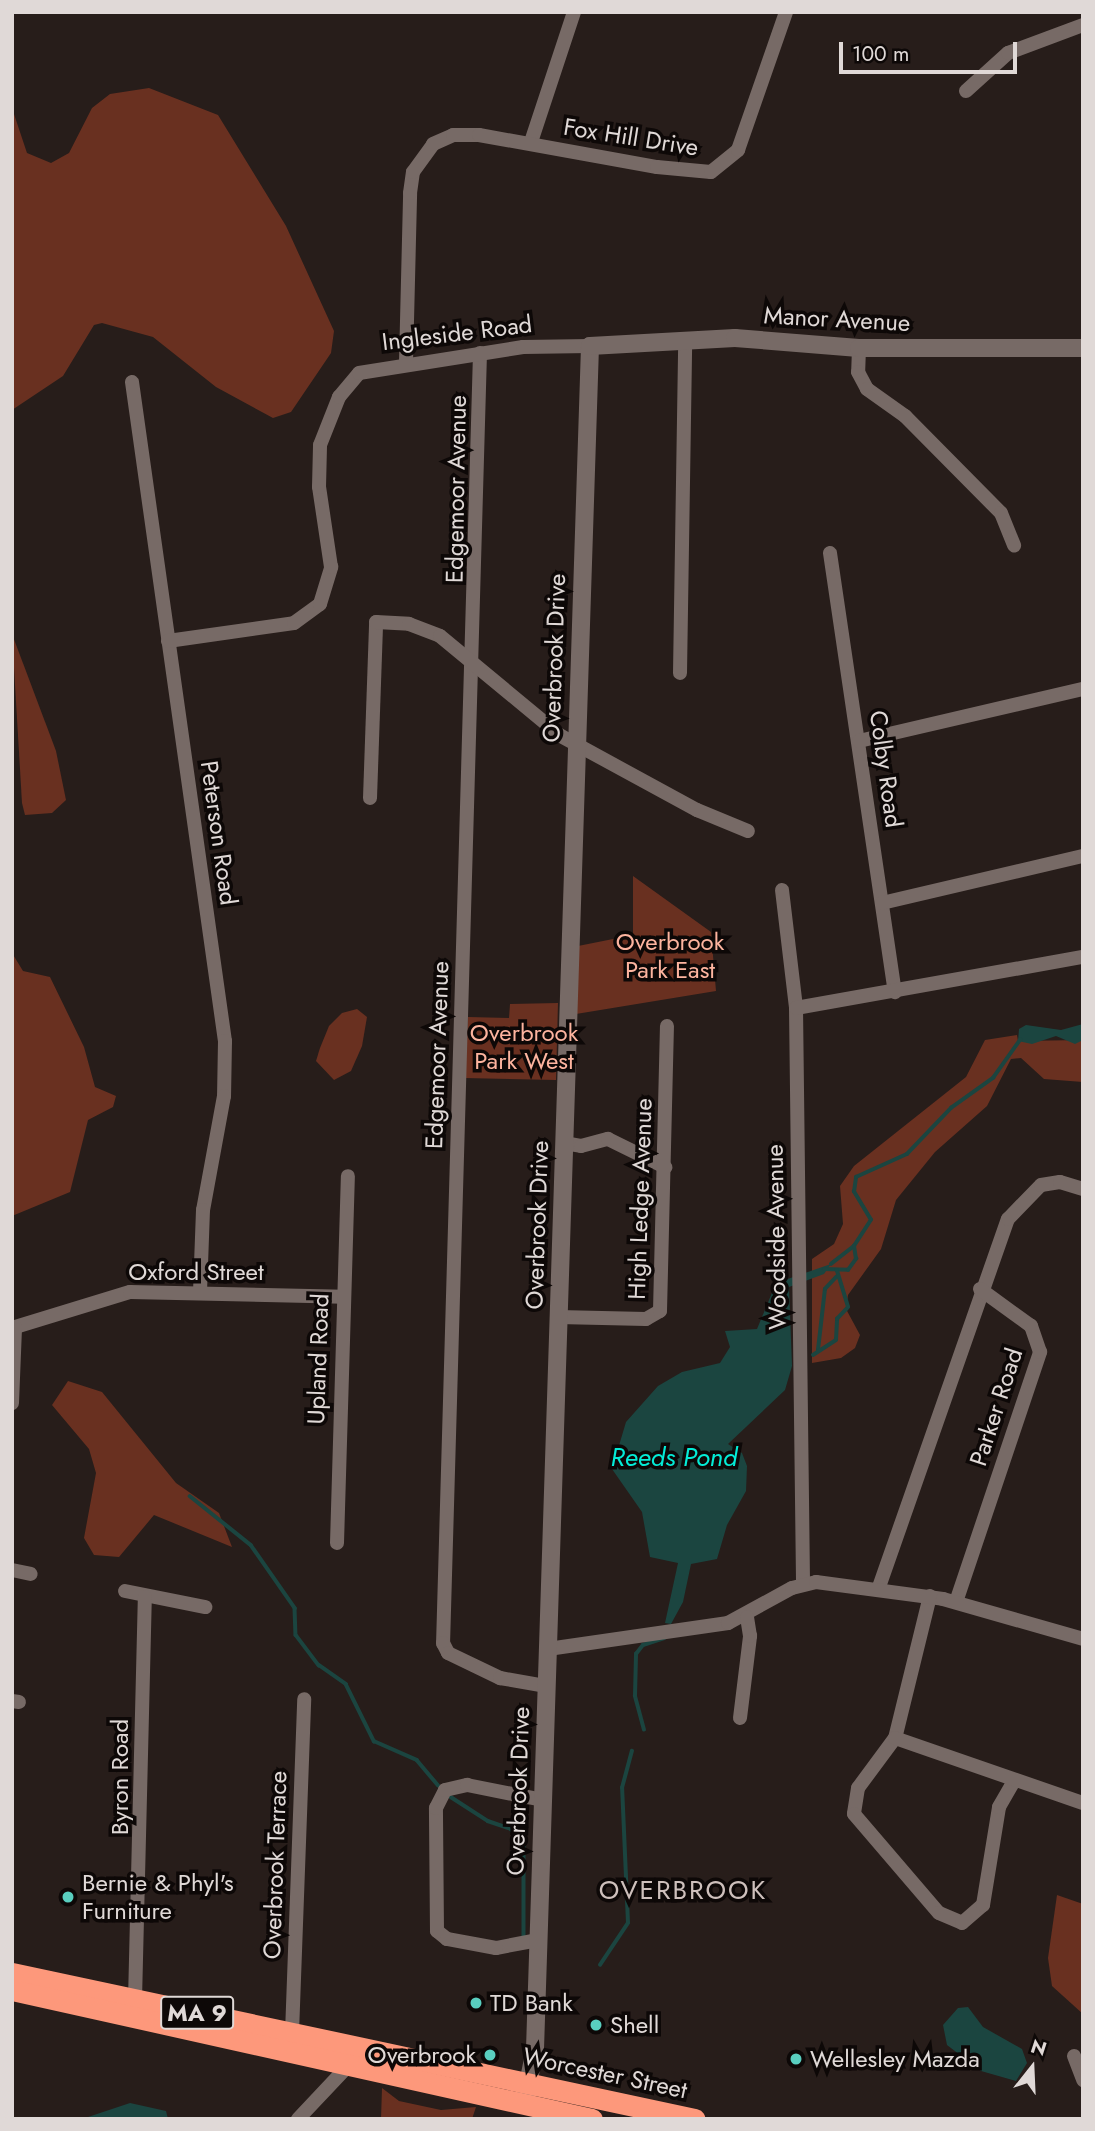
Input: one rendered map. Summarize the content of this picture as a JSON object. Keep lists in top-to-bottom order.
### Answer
{
  "streets": {
    "highway": ["MA 9", "Worcester Street"],
    "street": [
      "Fox Hill Drive",
      "Manor Avenue",
      "Ingleside Road",
      "Edgemoor Avenue",
      "Overbrook Drive",
      "Colby Road",
      "Peterson Road",
      "High Ledge Avenue",
      "Woodside Avenue",
      "Oxford Street",
      "Upland Road",
      "Parker Road",
      "Byron Road",
      "Overbrook Terrace"
    ]
  },
  "crossings": [
    ["Fox Hill Drive", "Ingleside Road"],
    ["Manor Avenue", "Ingleside Road"],
    ["Manor Avenue", "Overbrook Drive"],
    ["Ingleside Road", "Edgemoor Avenue"],
    ["Ingleside Road", "Overbrook Drive"],
    ["Ingleside Road", "Peterson Road"],
    ["Edgemoor Avenue", "Overbrook Drive"],
    ["Overbrook Drive", "High Ledge Avenue"],
    ["Overbrook Drive", "Worcester Street"],
    ["Peterson Road", "Oxford Street"],
    ["Oxford Street", "Upland Road"],
    ["Byron Road", "Worcester Street"],
    ["Overbrook Terrace", "Worcester Street"]
  ],
  "districts": ["OVERBROOK"],
  "water": ["Reeds Pond"],
  "parks": ["Overbrook Park East", "Overbrook Park West"],
  "places": [
    "Bernie & Phyl's Furniture",
    "TD Bank",
    "Shell",
    "Overbrook",
    "Wellesley Mazda"
  ],
  "scale_bar": "100 m",
  "north": "top"
}
